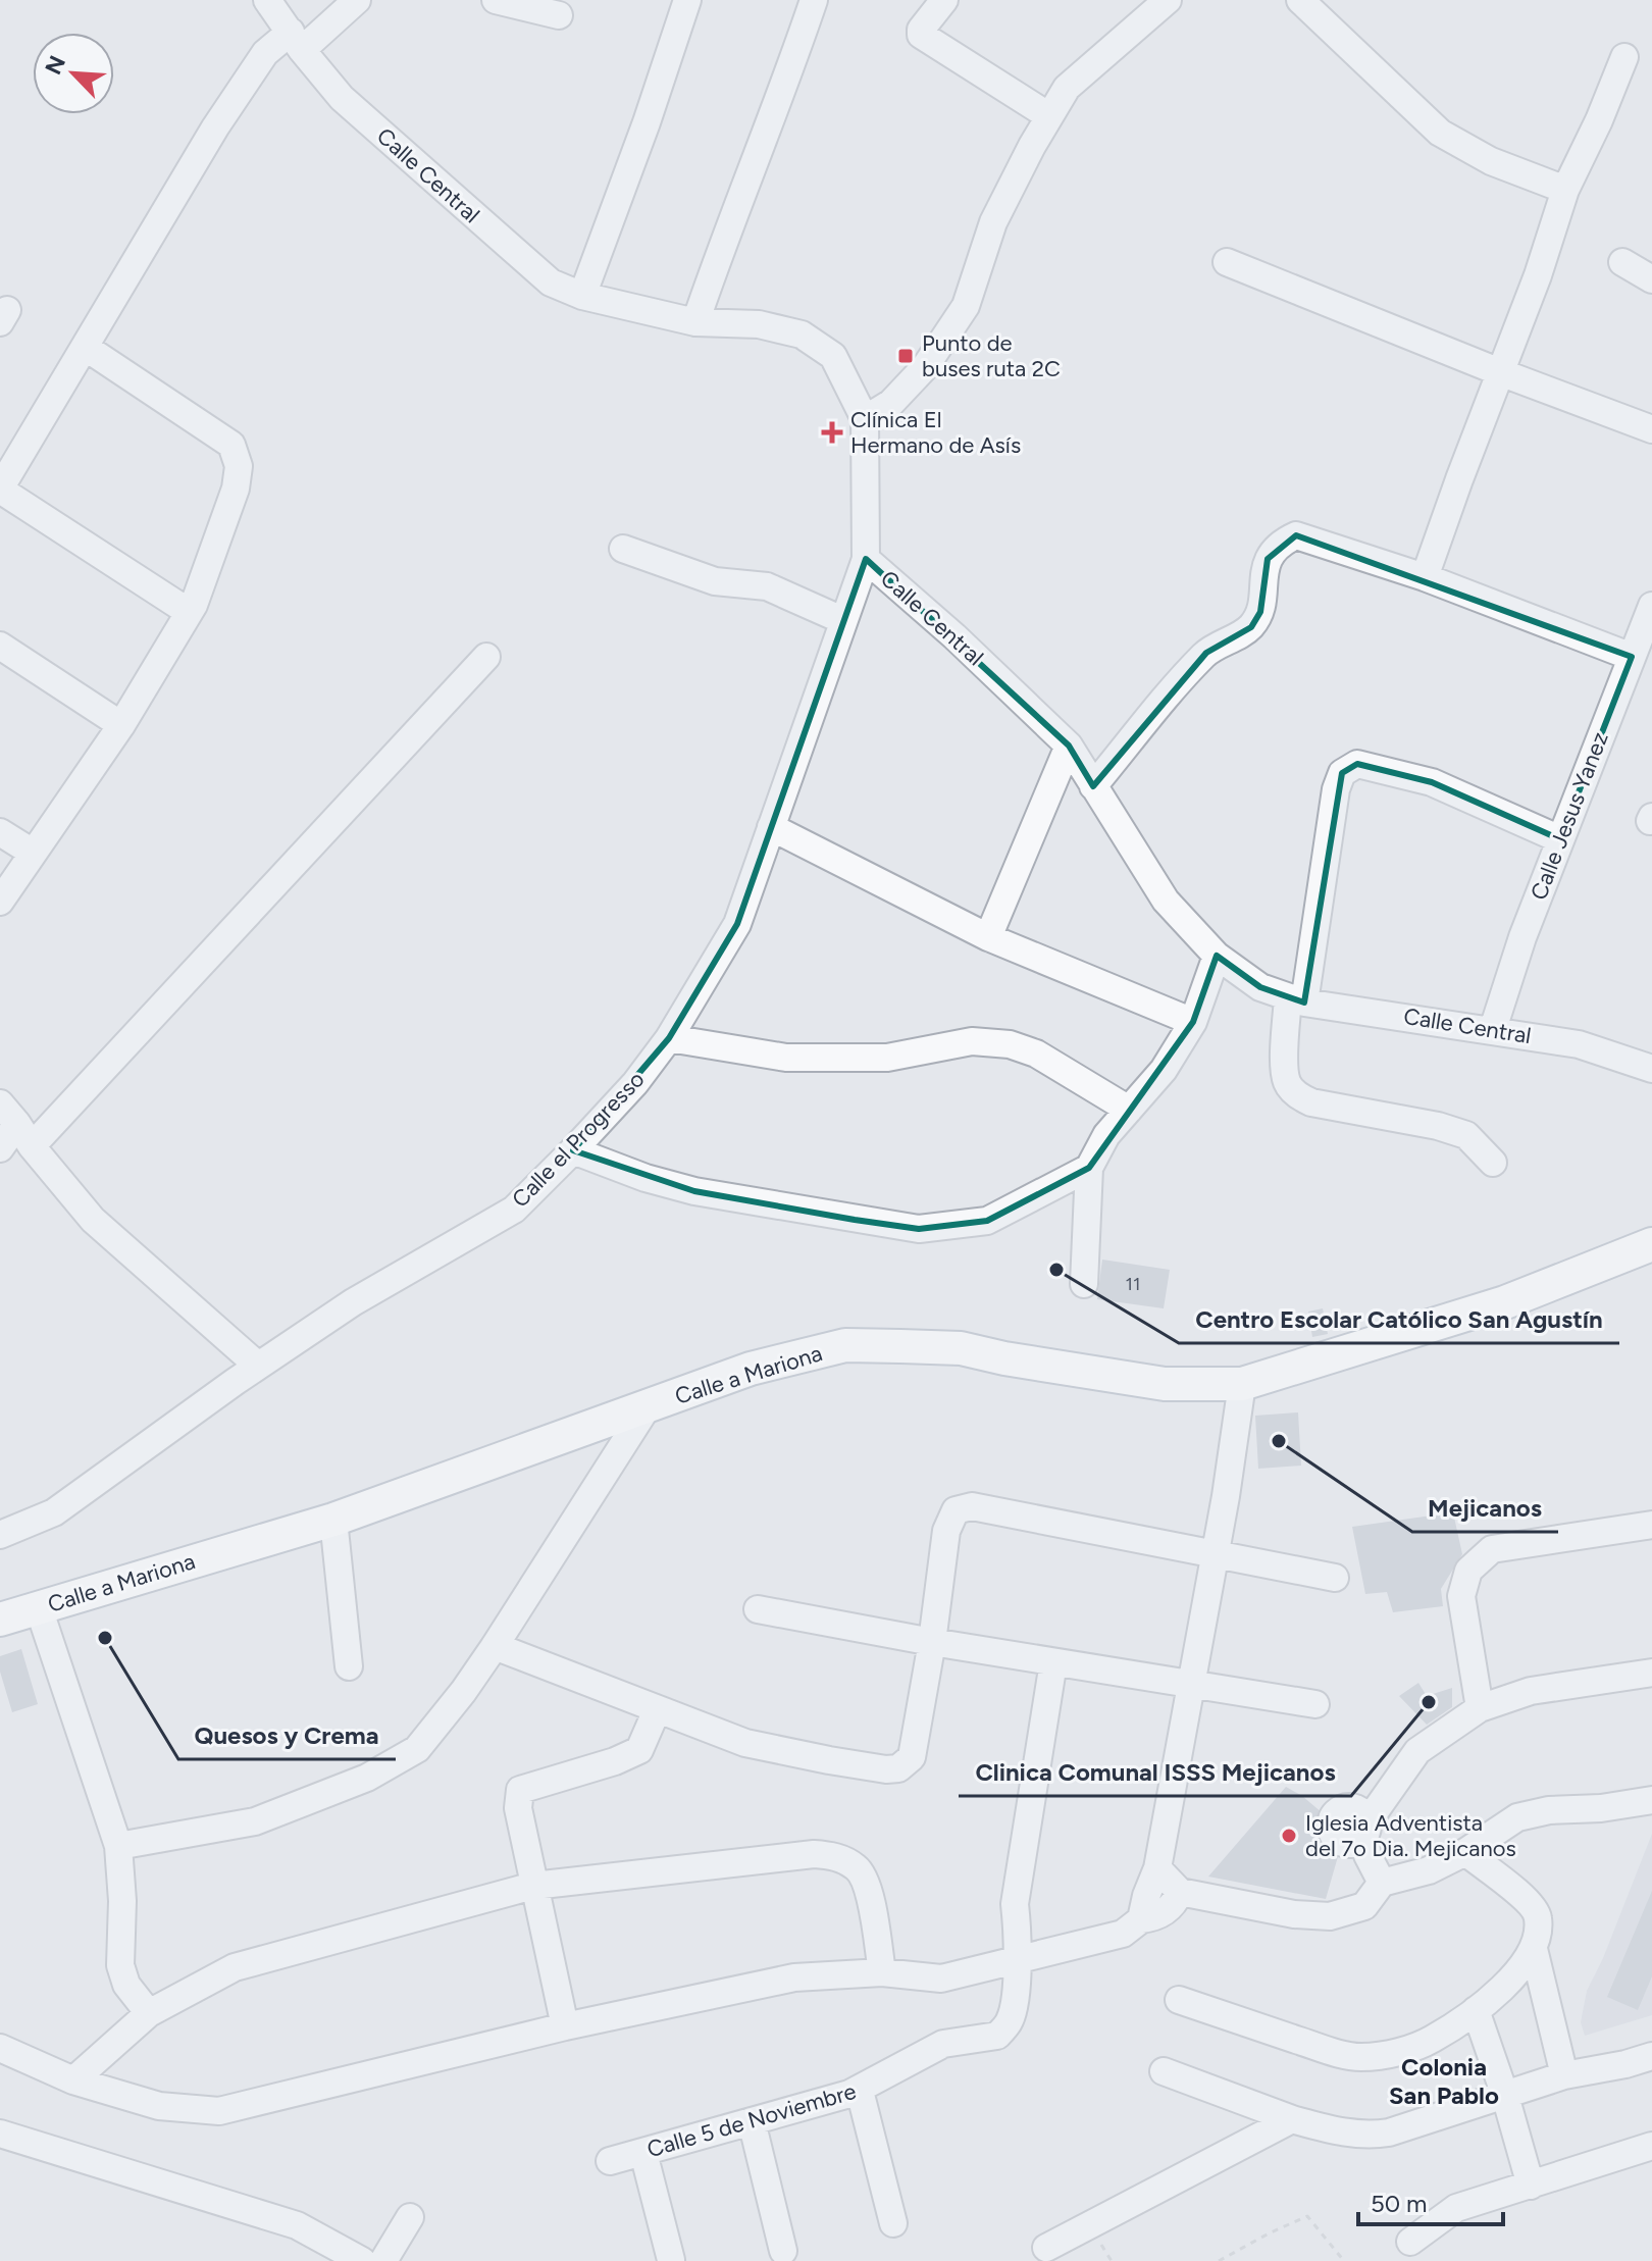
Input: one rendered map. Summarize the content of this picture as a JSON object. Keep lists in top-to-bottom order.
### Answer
{
  "streets": {
    "main road": ["Calle a Mariona"],
    "street": [
      "Calle Central",
      "Calle Jesus Yanez",
      "Calle el Progresso",
      "Calle 5 de Noviembre"
    ]
  },
  "crossings": [
    ["Calle Central", "Calle Jesus Yanez"],
    ["Calle Central", "Calle el Progresso"]
  ],
  "districts": ["Colonia San Pablo"],
  "places": {
    "transit": ["Punto de buses ruta 2C"],
    "health": ["Clínica El Hermano de Asís"],
    "other": [
      "Centro Escolar Católico San Agustín",
      "Mejicanos",
      "Quesos y Crema",
      "Clinica Comunal ISSS Mejicanos",
      "Iglesia Adventista del 7o Dia. Mejicanos"
    ]
  },
  "house_numbers": ["11"],
  "scale_bar": "50 m",
  "north": "top left"
}
